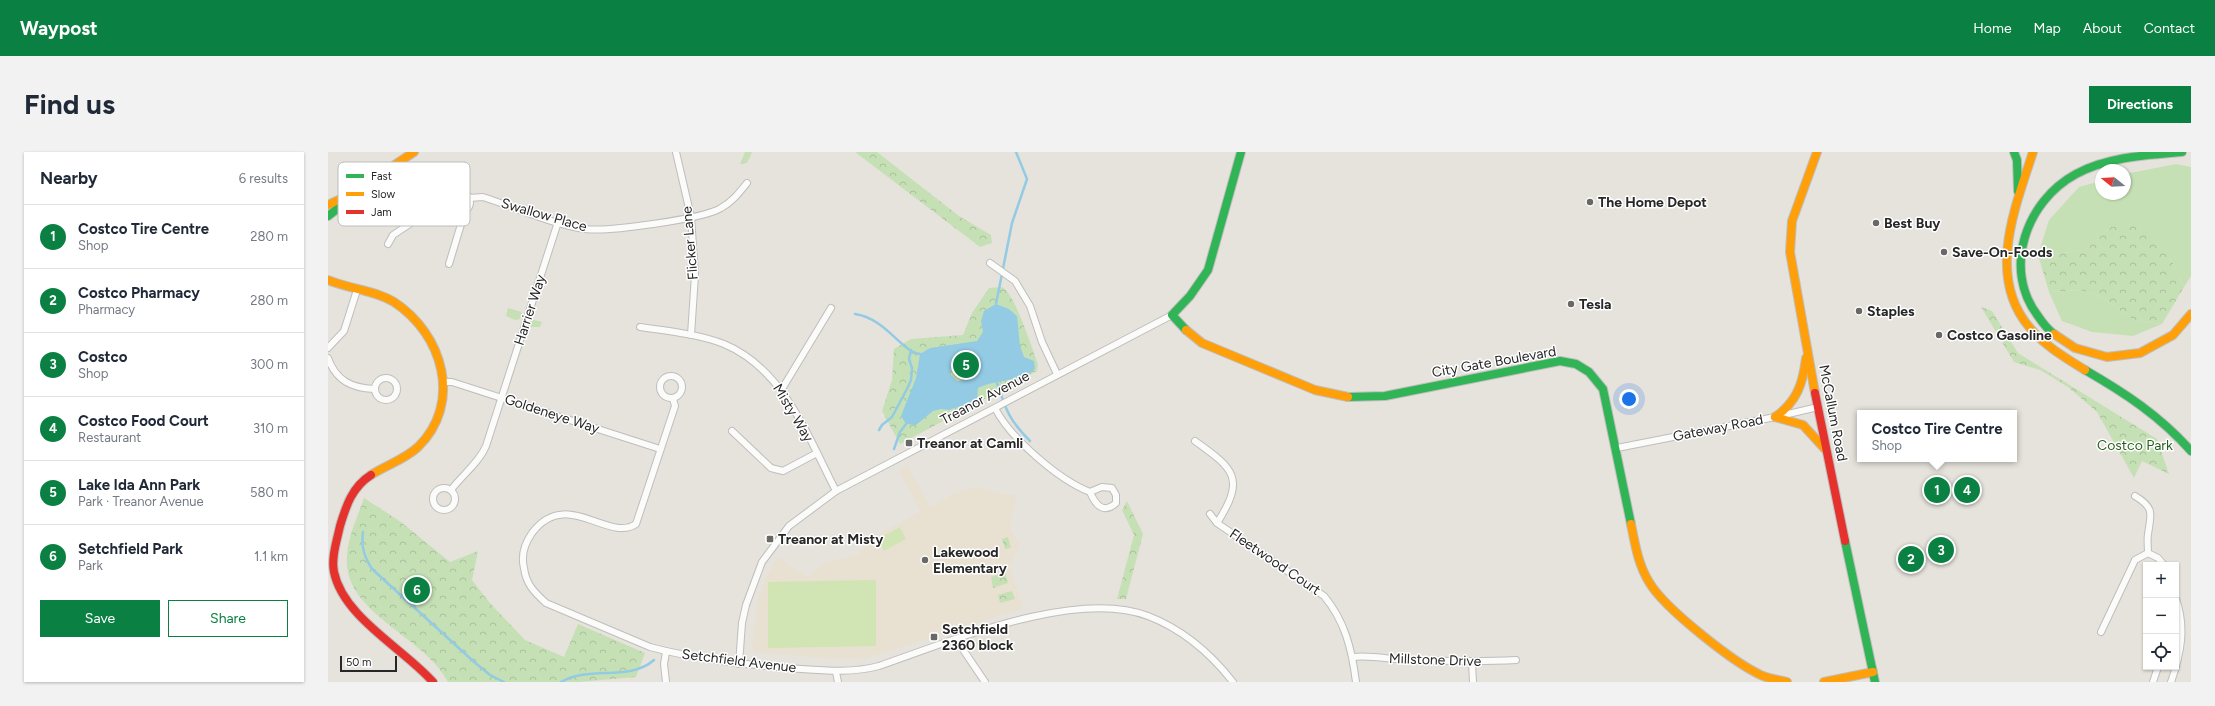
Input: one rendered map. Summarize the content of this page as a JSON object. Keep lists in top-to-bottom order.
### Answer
{
  "streets": {
    "main road": ["City Gate Boulevard", "Treanor Avenue", "McCallum Road"],
    "street": [
      "Swallow Place",
      "Flicker Lane",
      "Harrier Way",
      "Misty Way",
      "Goldeneye Way",
      "Gateway Road",
      "Fleetwood Court",
      "Millstone Drive",
      "Setchfield Avenue"
    ]
  },
  "crossings": [
    ["Swallow Place", "Flicker Lane"],
    ["Swallow Place", "Harrier Way"],
    ["Flicker Lane", "Misty Way"],
    ["Harrier Way", "Goldeneye Way"],
    ["City Gate Boulevard", "Treanor Avenue"],
    ["City Gate Boulevard", "Gateway Road"],
    ["Treanor Avenue", "Misty Way"],
    ["Treanor Avenue", "Setchfield Avenue"],
    ["McCallum Road", "Gateway Road"],
    ["Goldeneye Way", "Setchfield Avenue"],
    ["Fleetwood Court", "Millstone Drive"]
  ],
  "parks": ["Costco Park"],
  "places": {
    "other": [
      "The Home Depot",
      "Best Buy",
      "Save-On-Foods",
      "Tesla",
      "Staples",
      "Costco Gasoline",
      "Lakewood Elementary"
    ],
    "transit": ["Treanor at Camli", "Treanor at Misty", "Setchfield 2360 block"]
  },
  "legend": ["Fast", "Slow", "Jam"],
  "scale_bar": "50 m",
  "north": "left",
  "page": {
    "header": "Waypost",
    "nav": [
      "Home",
      "Map",
      "About",
      "Contact"
    ],
    "buttons": [
      "Directions",
      ["Save", "Share"]
    ],
    "title": "Find us",
    "heading": ["Nearby", "6 results"],
    "list": [
      {
        "mark": "1",
        "name": "Costco Tire Centre",
        "note": "Shop",
        "value": "280 m"
      },
      {
        "mark": "2",
        "name": "Costco Pharmacy",
        "note": "Pharmacy",
        "value": "280 m"
      },
      {
        "mark": "3",
        "name": "Costco",
        "note": "Shop",
        "value": "300 m"
      },
      {
        "mark": "4",
        "name": "Costco Food Court",
        "note": "Restaurant",
        "value": "310 m"
      },
      {
        "mark": "5",
        "name": "Lake Ida Ann Park",
        "note": "Park · Treanor Avenue",
        "value": "580 m"
      },
      {
        "mark": "6",
        "name": "Setchfield Park",
        "note": "Park",
        "value": "1.1 km"
      }
    ],
    "pins": [
      "5",
      "1",
      "4",
      "3",
      "2",
      "6"
    ],
    "popup": ["Costco Tire Centre", "Shop"],
    "map_buttons": ["+", "−"],
    "scale": "50 m"
  }
}
